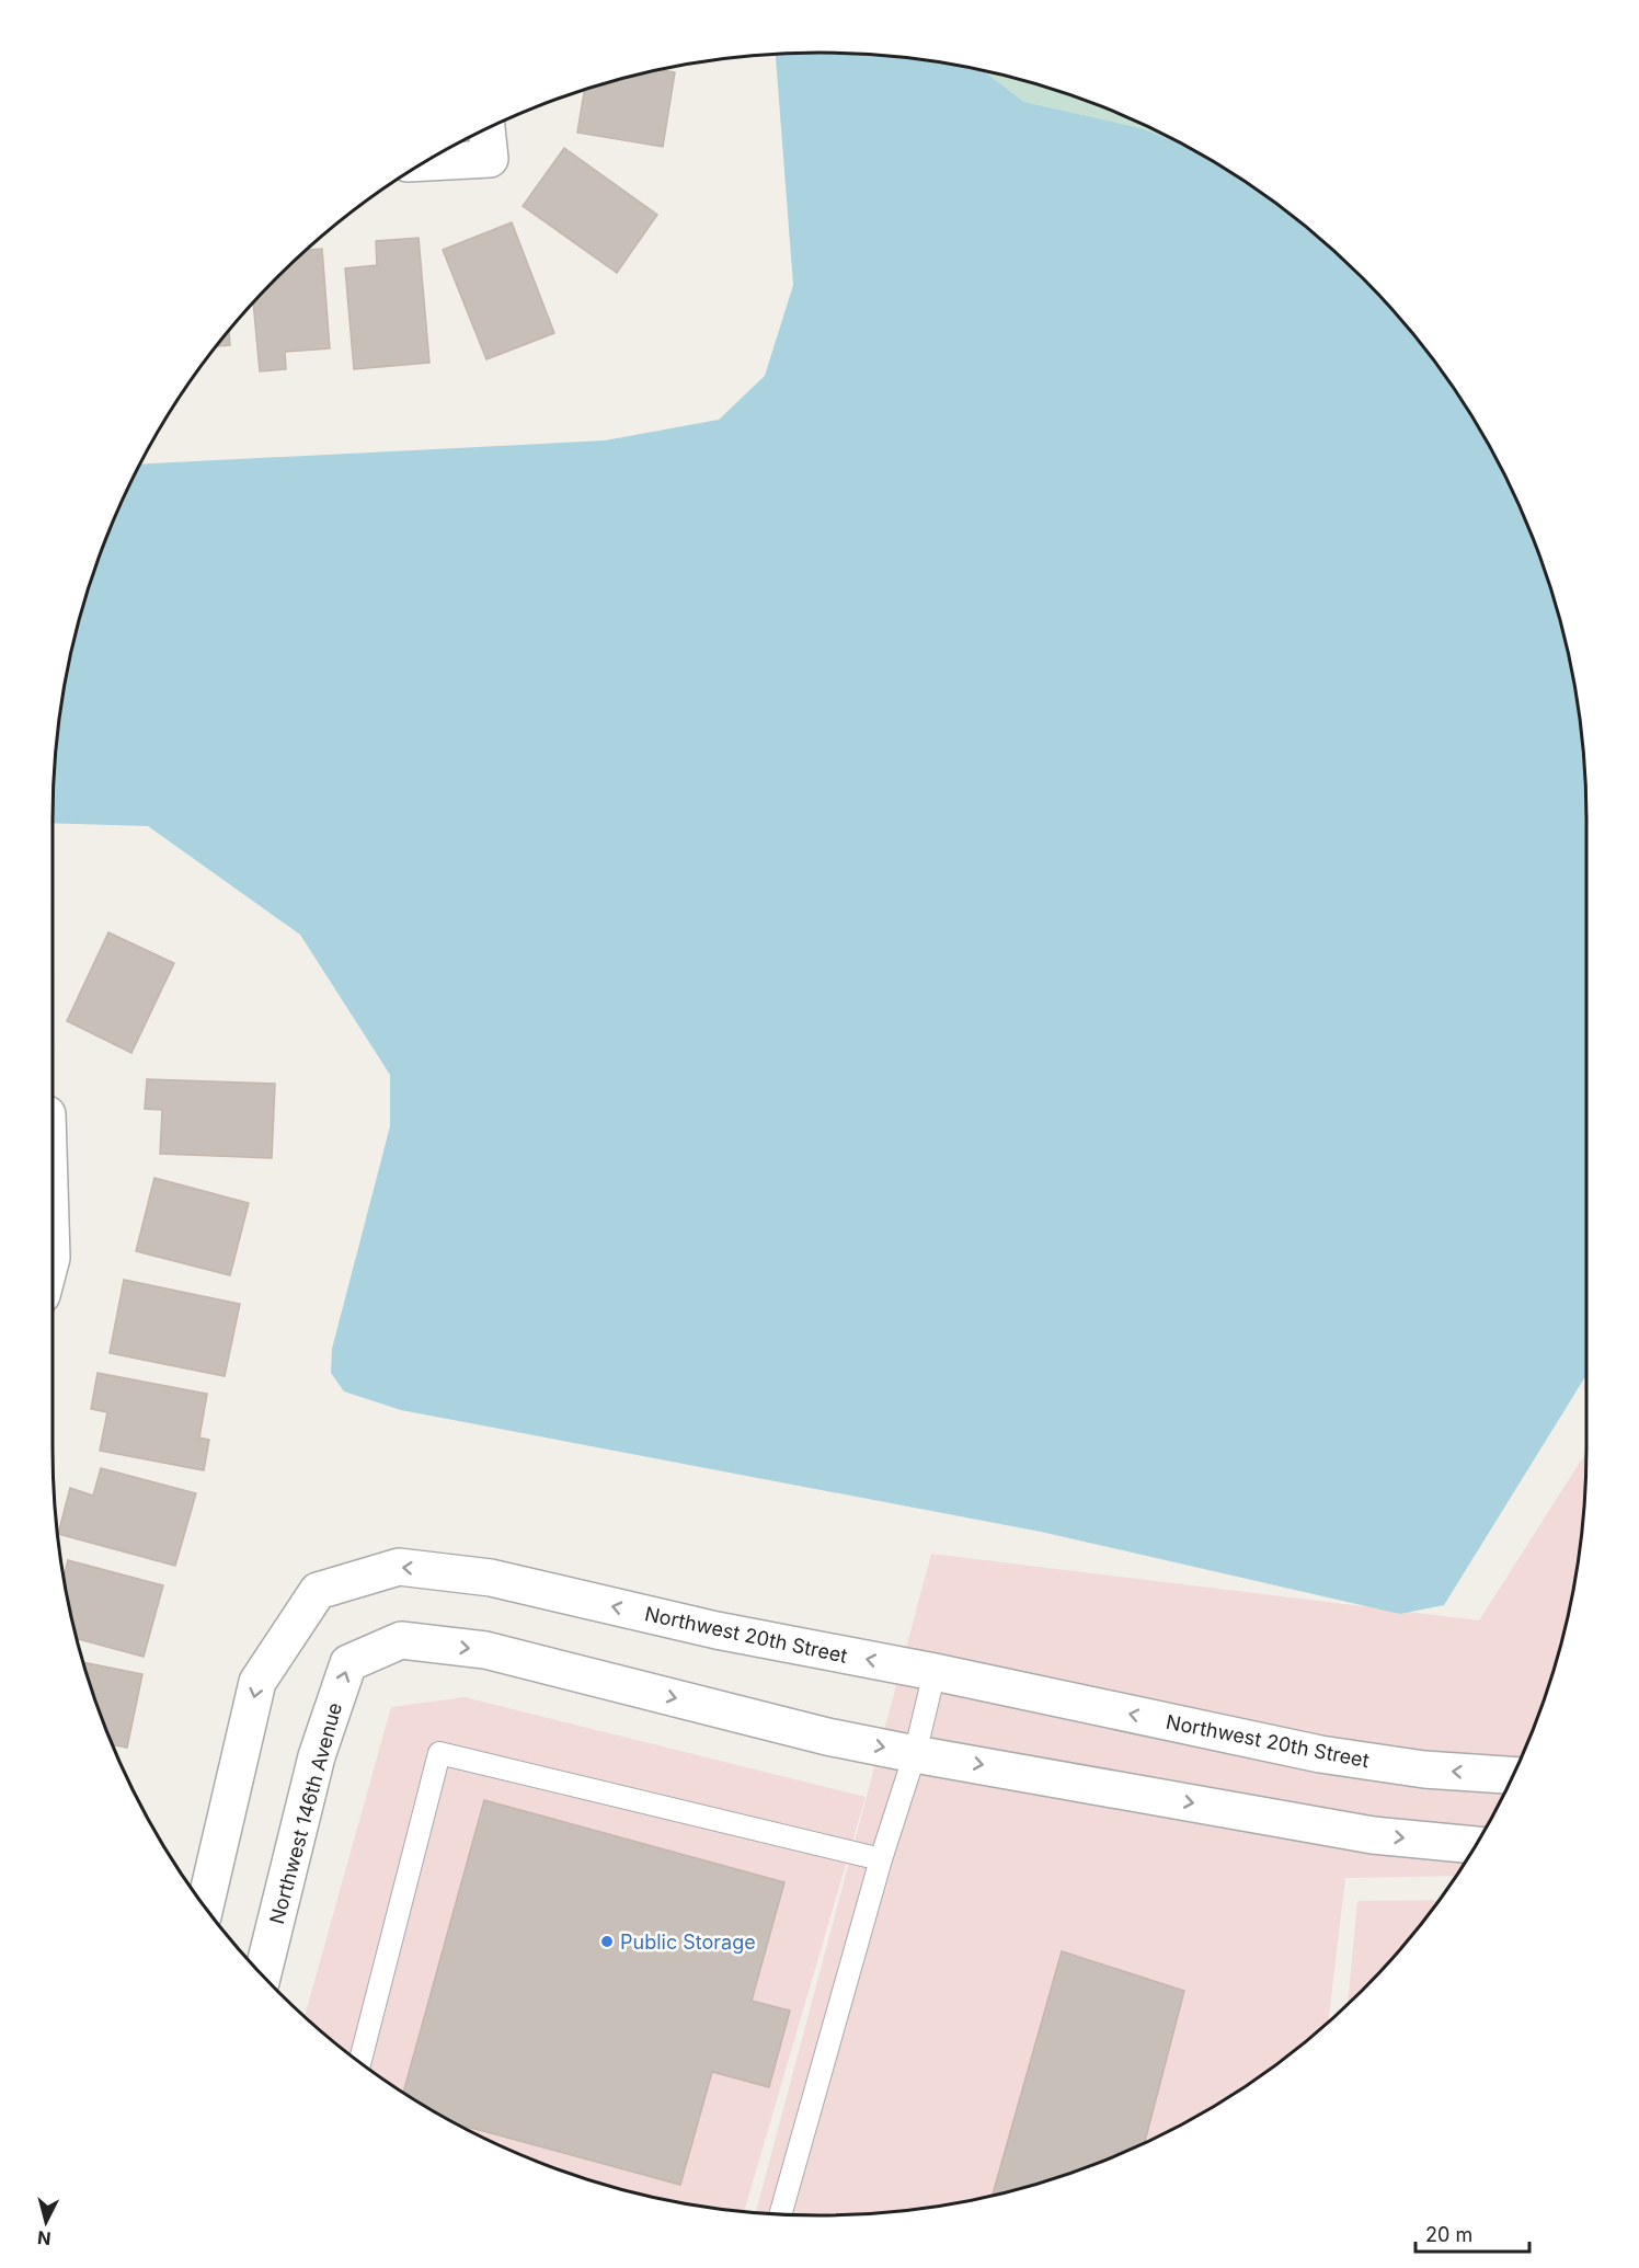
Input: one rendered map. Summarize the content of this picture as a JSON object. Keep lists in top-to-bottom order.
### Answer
{
  "streets": {
    "street": ["Northwest 20th Street", "Northwest 146th Avenue"]
  },
  "places": ["Public Storage"],
  "scale_bar": "20 m",
  "north": "bottom"
}
